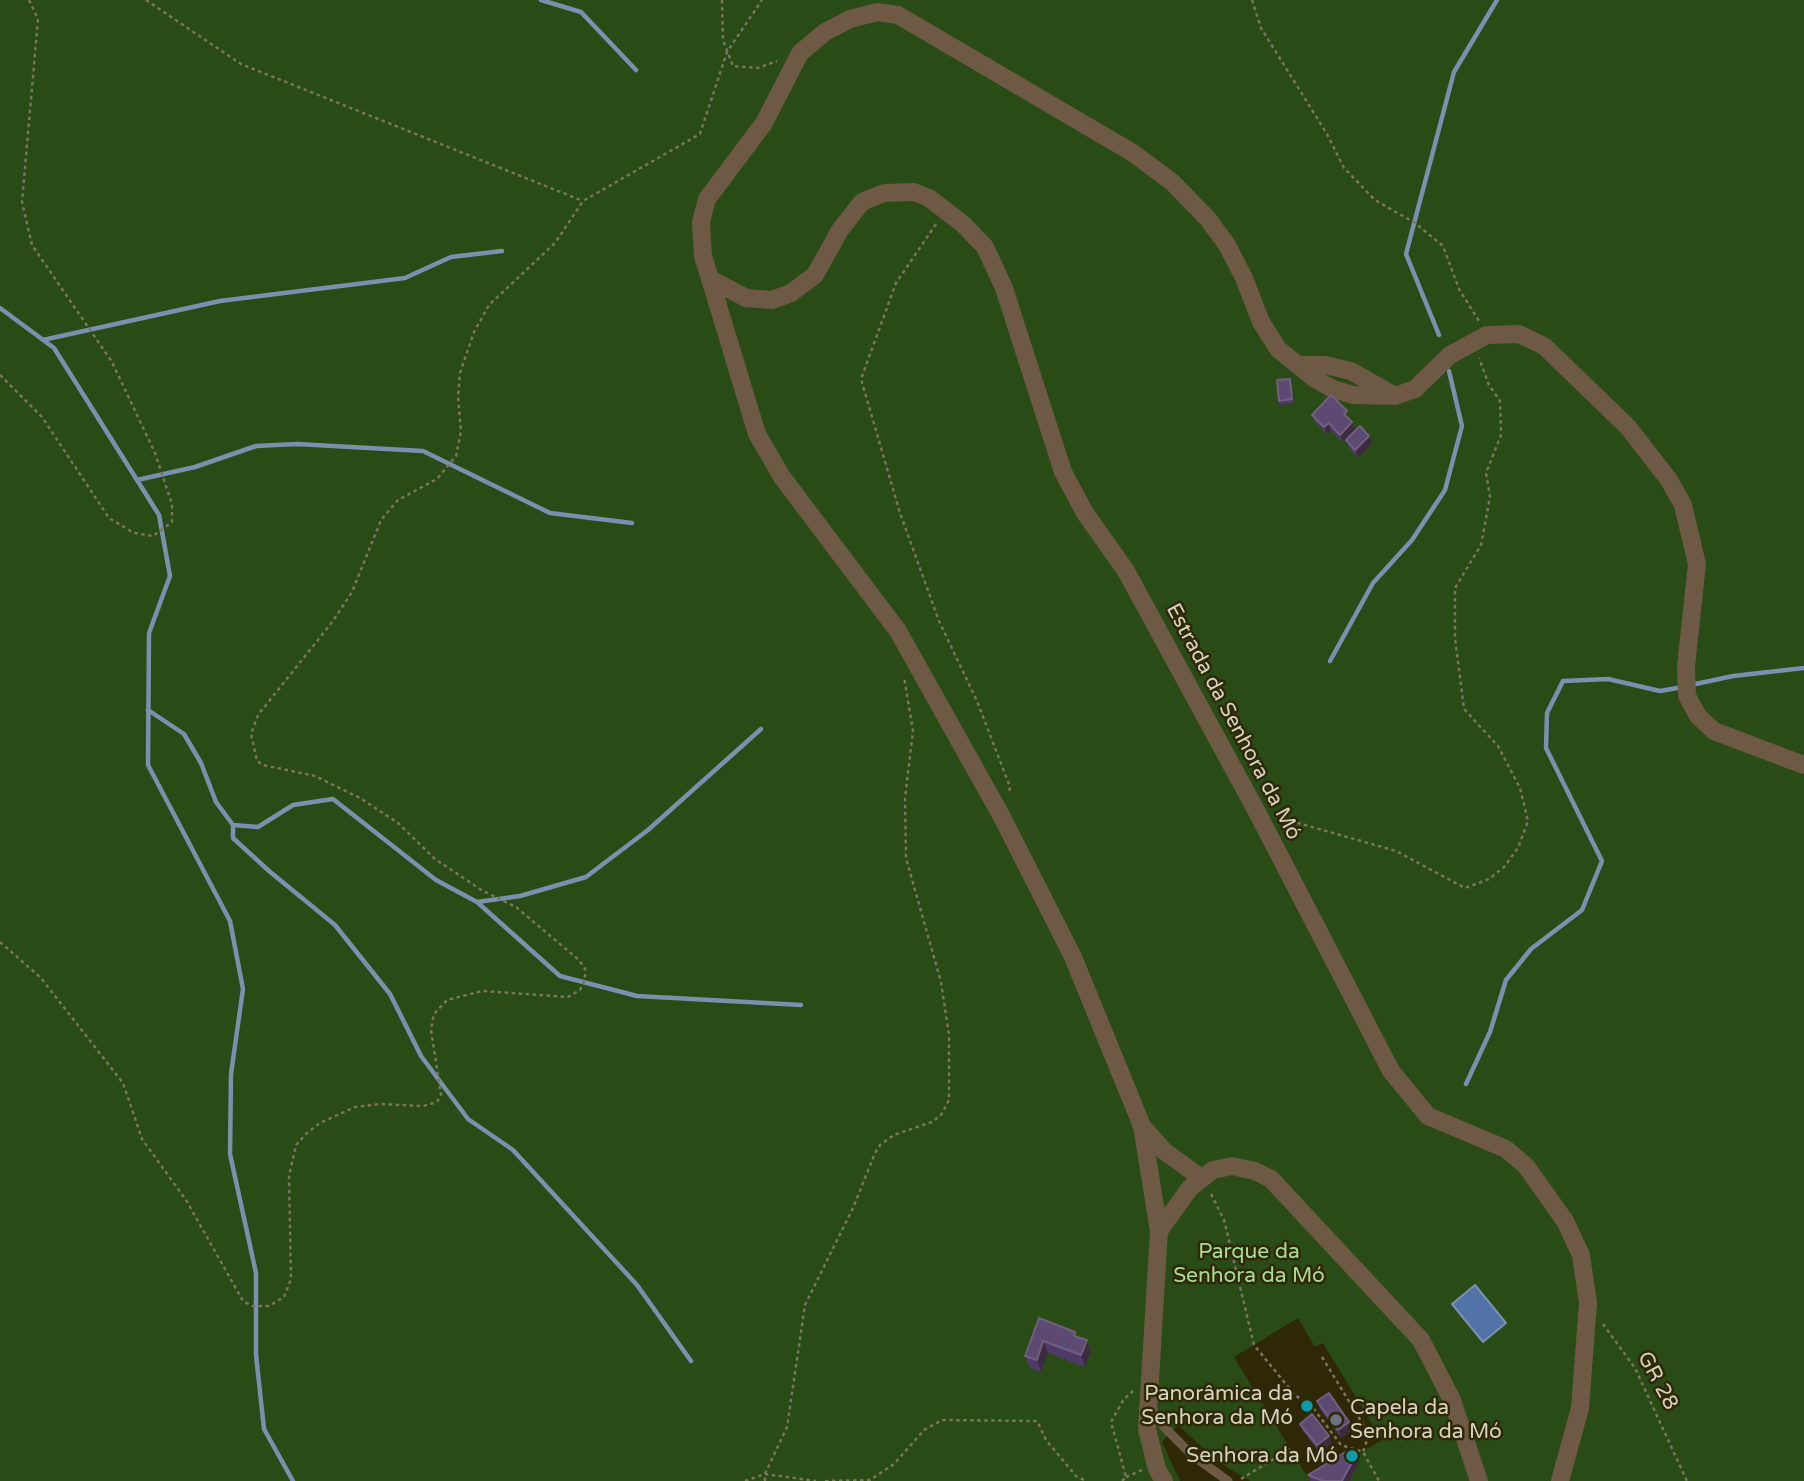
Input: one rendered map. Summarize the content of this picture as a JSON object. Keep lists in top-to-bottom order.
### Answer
{
  "streets": {
    "street": ["Estrada da Senhora da Mó"],
    "path": ["GR 28"]
  },
  "crossings": [
    ["Estrada da Senhora da Mó", "GR 28"]
  ],
  "parks": ["Parque da Senhora da Mó"],
  "places": ["Panorâmica da Senhora da Mó", "Capela da Senhora da Mó", "Senhora da Mó"]
}
